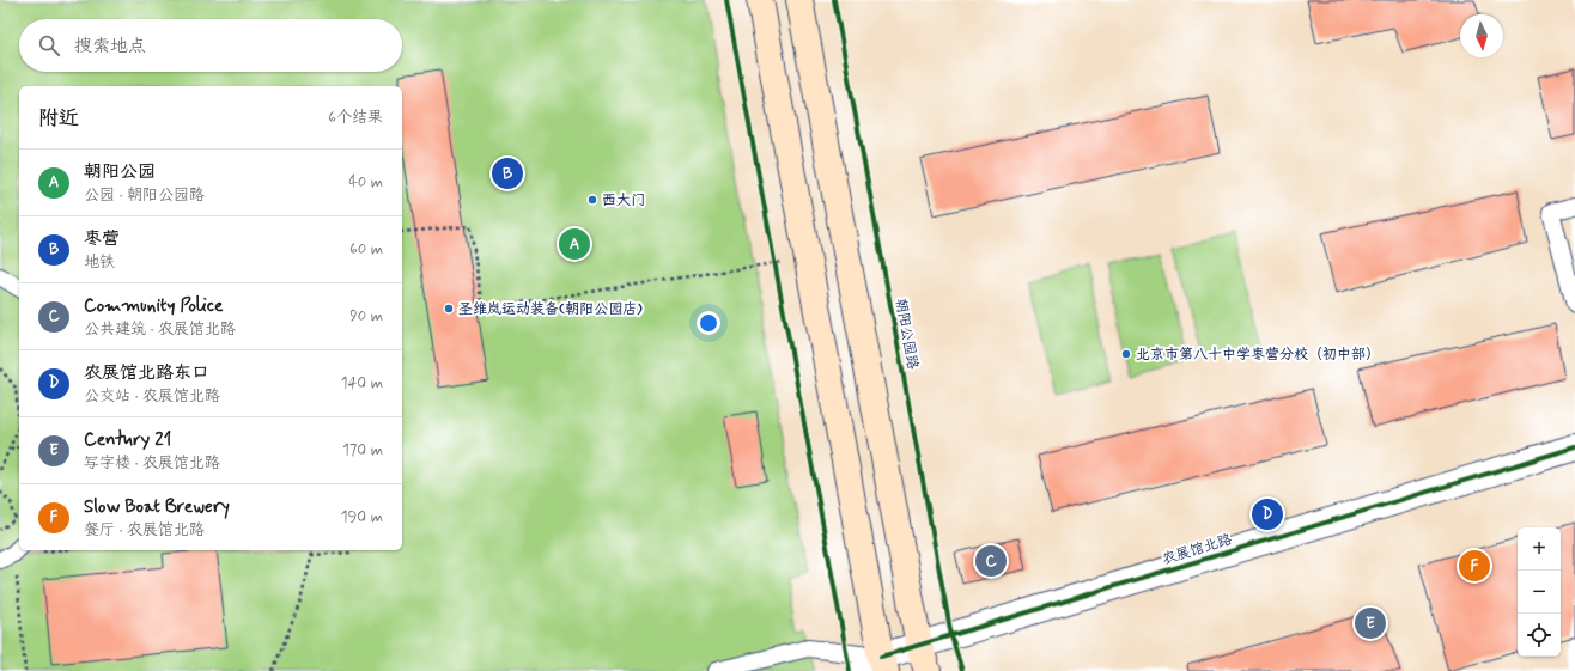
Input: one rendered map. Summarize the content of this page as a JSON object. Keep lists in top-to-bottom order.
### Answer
{
  "streets": {
    "street": ["农展馆北路"],
    "cycle path": ["朝阳公园路"]
  },
  "places": ["西大门", "圣维岚运动装备(朝阳公园店)", "北京市第八十中学枣营分校（初中部）"],
  "north": "bottom",
  "page": {
    "search": "搜索地点",
    "heading": ["附近", "6个结果"],
    "list": [
      {
        "mark": "A",
        "name": "朝阳公园",
        "note": "公园 · 朝阳公园路",
        "value": "40 m"
      },
      {
        "mark": "B",
        "name": "枣营",
        "note": "地铁",
        "value": "60 m"
      },
      {
        "mark": "C",
        "name": "Community Police",
        "note": "公共建筑 · 农展馆北路",
        "value": "90 m"
      },
      {
        "mark": "D",
        "name": "农展馆北路东口",
        "note": "公交站 · 农展馆北路",
        "value": "140 m"
      },
      {
        "mark": "E",
        "name": "Century 21",
        "note": "写字楼 · 农展馆北路",
        "value": "170 m"
      },
      {
        "mark": "F",
        "name": "Slow Boat Brewery",
        "note": "餐厅 · 农展馆北路",
        "value": "190 m"
      }
    ],
    "pins": [
      "B",
      "A",
      "D",
      "C",
      "F",
      "E"
    ],
    "map_buttons": ["+", "−"]
  }
}
